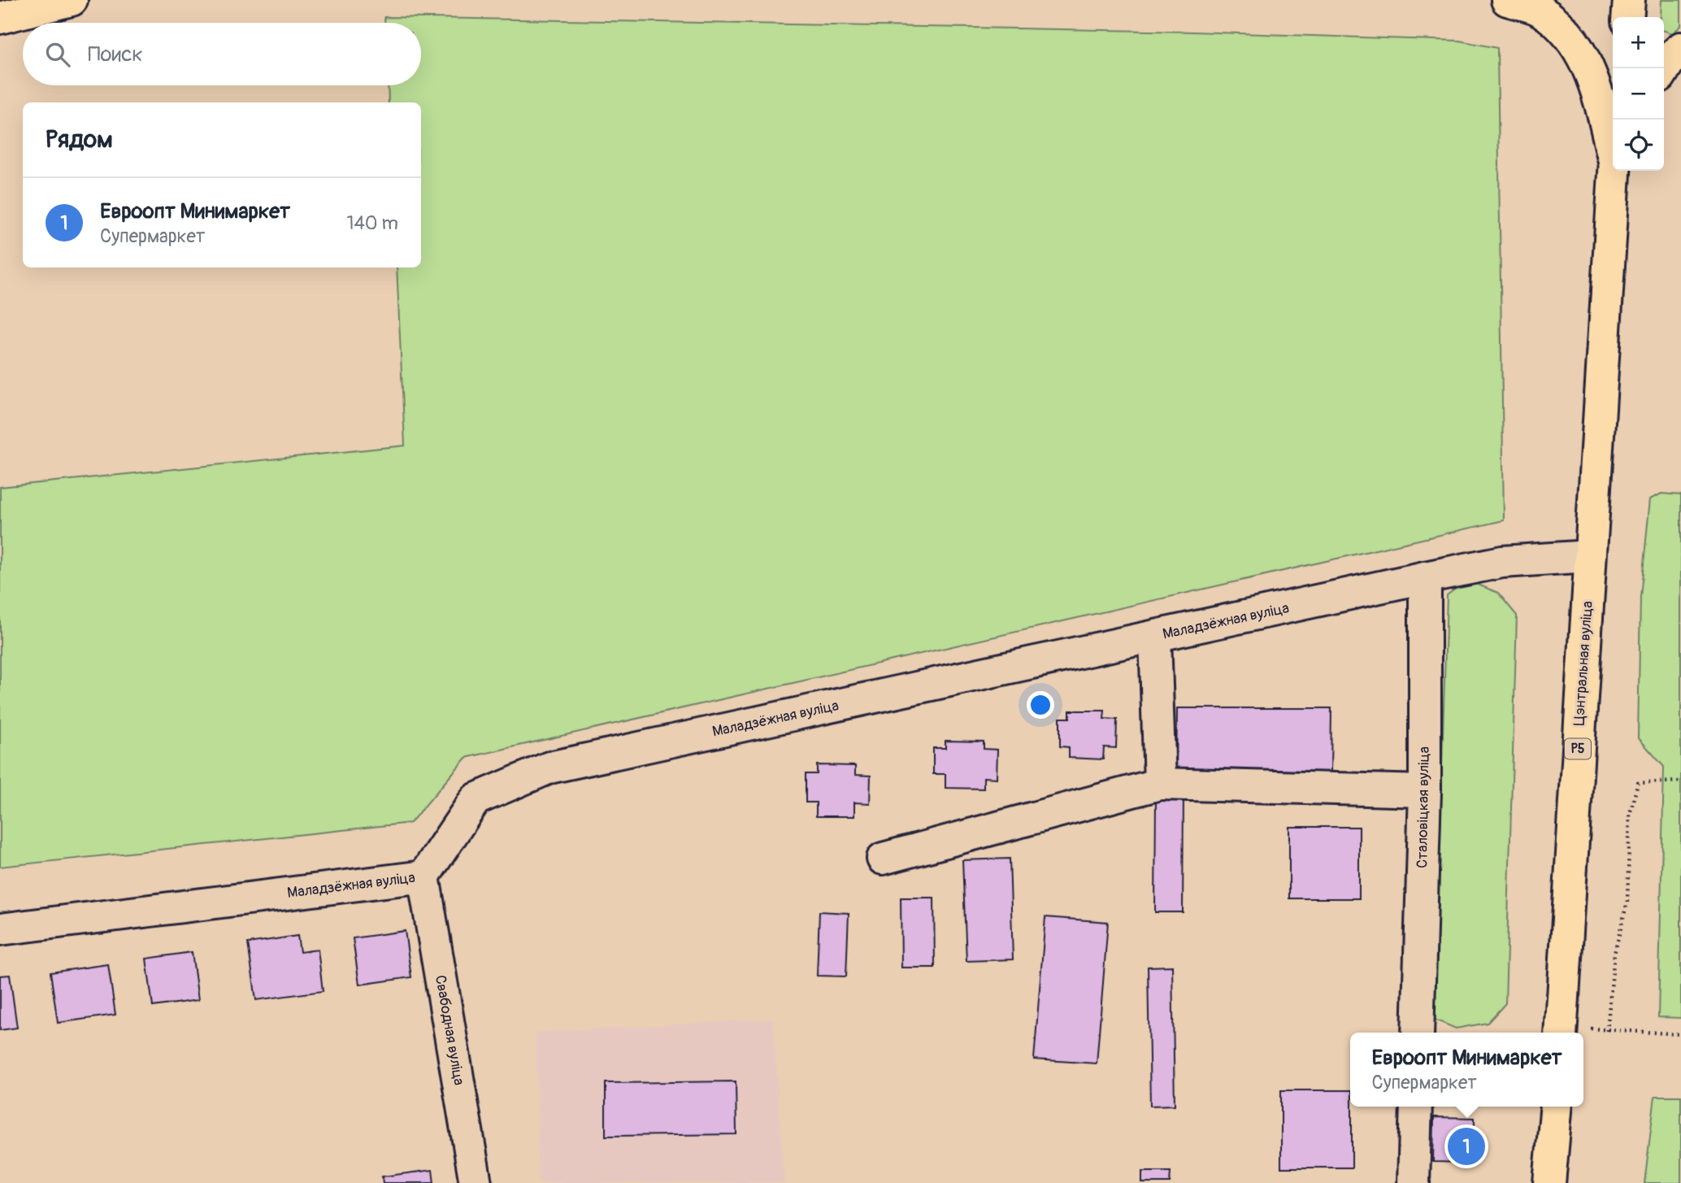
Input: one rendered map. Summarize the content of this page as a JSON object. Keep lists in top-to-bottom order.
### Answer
{
  "streets": {
    "main road": ["Цэнтральная вуліца", "Р5"],
    "street": ["Маладзёжная вуліца", "Сталовіцкая вуліца", "Свабодная вуліца"]
  },
  "crossings": [
    ["Маладзёжная вуліца", "Цэнтральная вуліца"],
    ["Маладзёжная вуліца", "Сталовіцкая вуліца"],
    ["Маладзёжная вуліца", "Свабодная вуліца"]
  ],
  "page": {
    "map_buttons": ["+", "−"],
    "search": "Поиск",
    "heading": "Рядом",
    "list": [
      {
        "mark": "1",
        "name": "Евроопт Минимаркет",
        "note": "Супермаркет",
        "value": "140 m"
      }
    ],
    "popup": ["Евроопт Минимаркет", "Супермаркет"],
    "pins": "1"
  }
}
